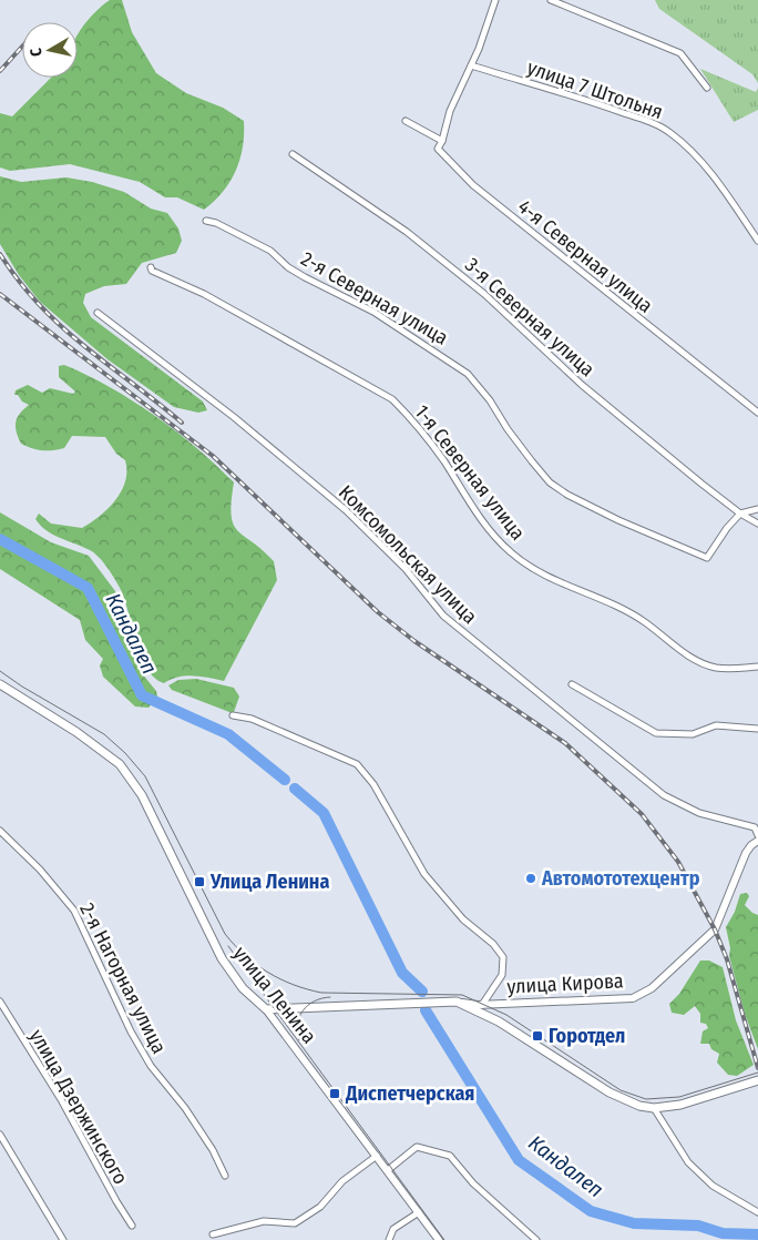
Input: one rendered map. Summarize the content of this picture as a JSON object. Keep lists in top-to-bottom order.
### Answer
{
  "streets": {
    "main road": ["улица Кирова", "улица Ленина"],
    "street": [
      "улица 7 Штольня",
      "4-я Северная улица",
      "2-я Северная улица",
      "3-я Северная улица",
      "1-я Северная улица",
      "Комсомольская улица",
      "2-я Нагорная улица",
      "улица Дзержинского"
    ]
  },
  "crossings": [
    ["2-я Северная улица", "3-я Северная улица"],
    ["улица Кирова", "улица Ленина"]
  ],
  "water": ["Кандалеп"],
  "places": {
    "other": ["Автомототехцентр"],
    "transit": ["Улица Ленина", "Горотдел", "Диспетчерская"]
  },
  "north": "left"
}
